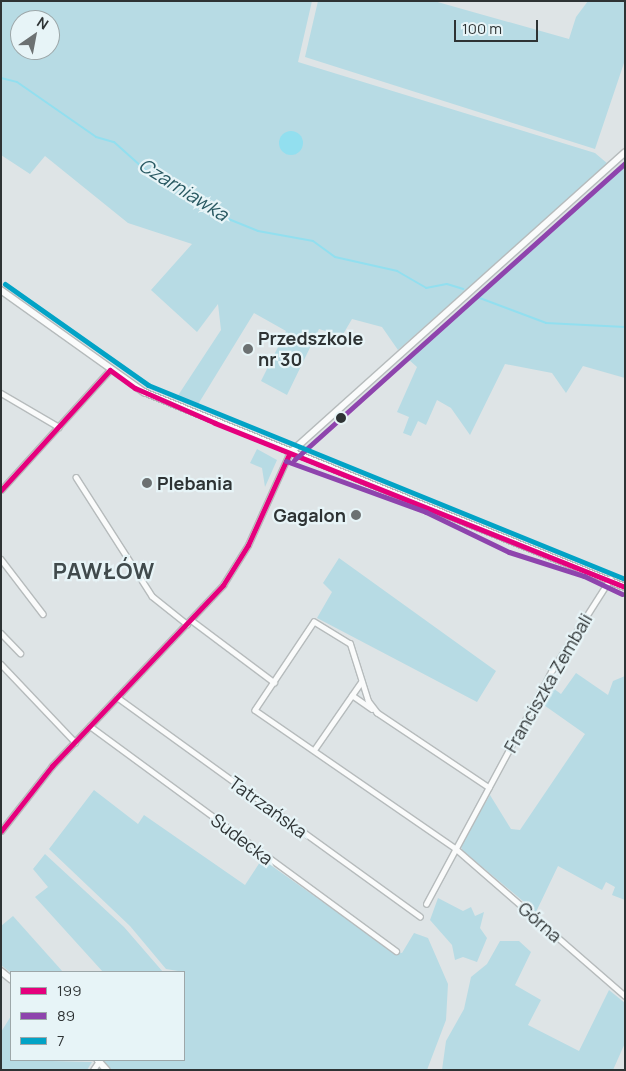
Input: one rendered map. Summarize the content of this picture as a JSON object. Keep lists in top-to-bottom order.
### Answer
{
  "streets": {
    "street": [
      "Franciszka Zembali",
      "Tatrzańska",
      "Sudecka",
      "Górna"
    ]
  },
  "crossings": [
    ["Franciszka Zembali", "Górna"]
  ],
  "districts": ["PAWŁÓW"],
  "water": ["Czarniawka"],
  "places": ["Przedszkole nr 30", "Plebania", "Gagalon"],
  "lines": ["transit line 89", "transit line 7", "transit line 199"],
  "legend": ["199", "89", "7"],
  "scale_bar": "100 m",
  "north": "top right"
}
